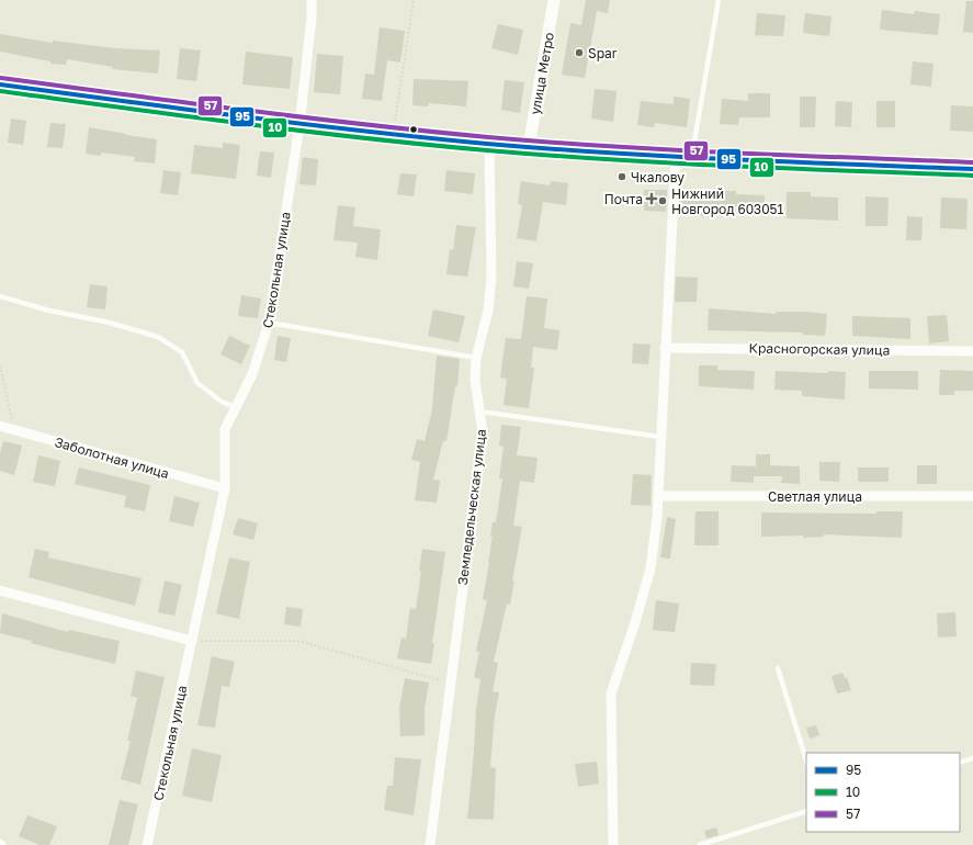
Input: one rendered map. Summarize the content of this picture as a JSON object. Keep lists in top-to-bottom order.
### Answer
{
  "streets": {
    "street": [
      "улица Метро",
      "Стекольная улица",
      "Красногорская улица",
      "Заболотная улица",
      "Светлая улица",
      "Земледельческая улица"
    ]
  },
  "crossings": [
    ["Стекольная улица", "Заболотная улица"]
  ],
  "places": {
    "other": ["Spar", "Чкалову", "Нижний Новгород 603051"],
    "health": ["Почта"]
  },
  "lines": ["transit line 57", "transit line 95", "transit line 10"],
  "legend": ["95", "10", "57"]
}
